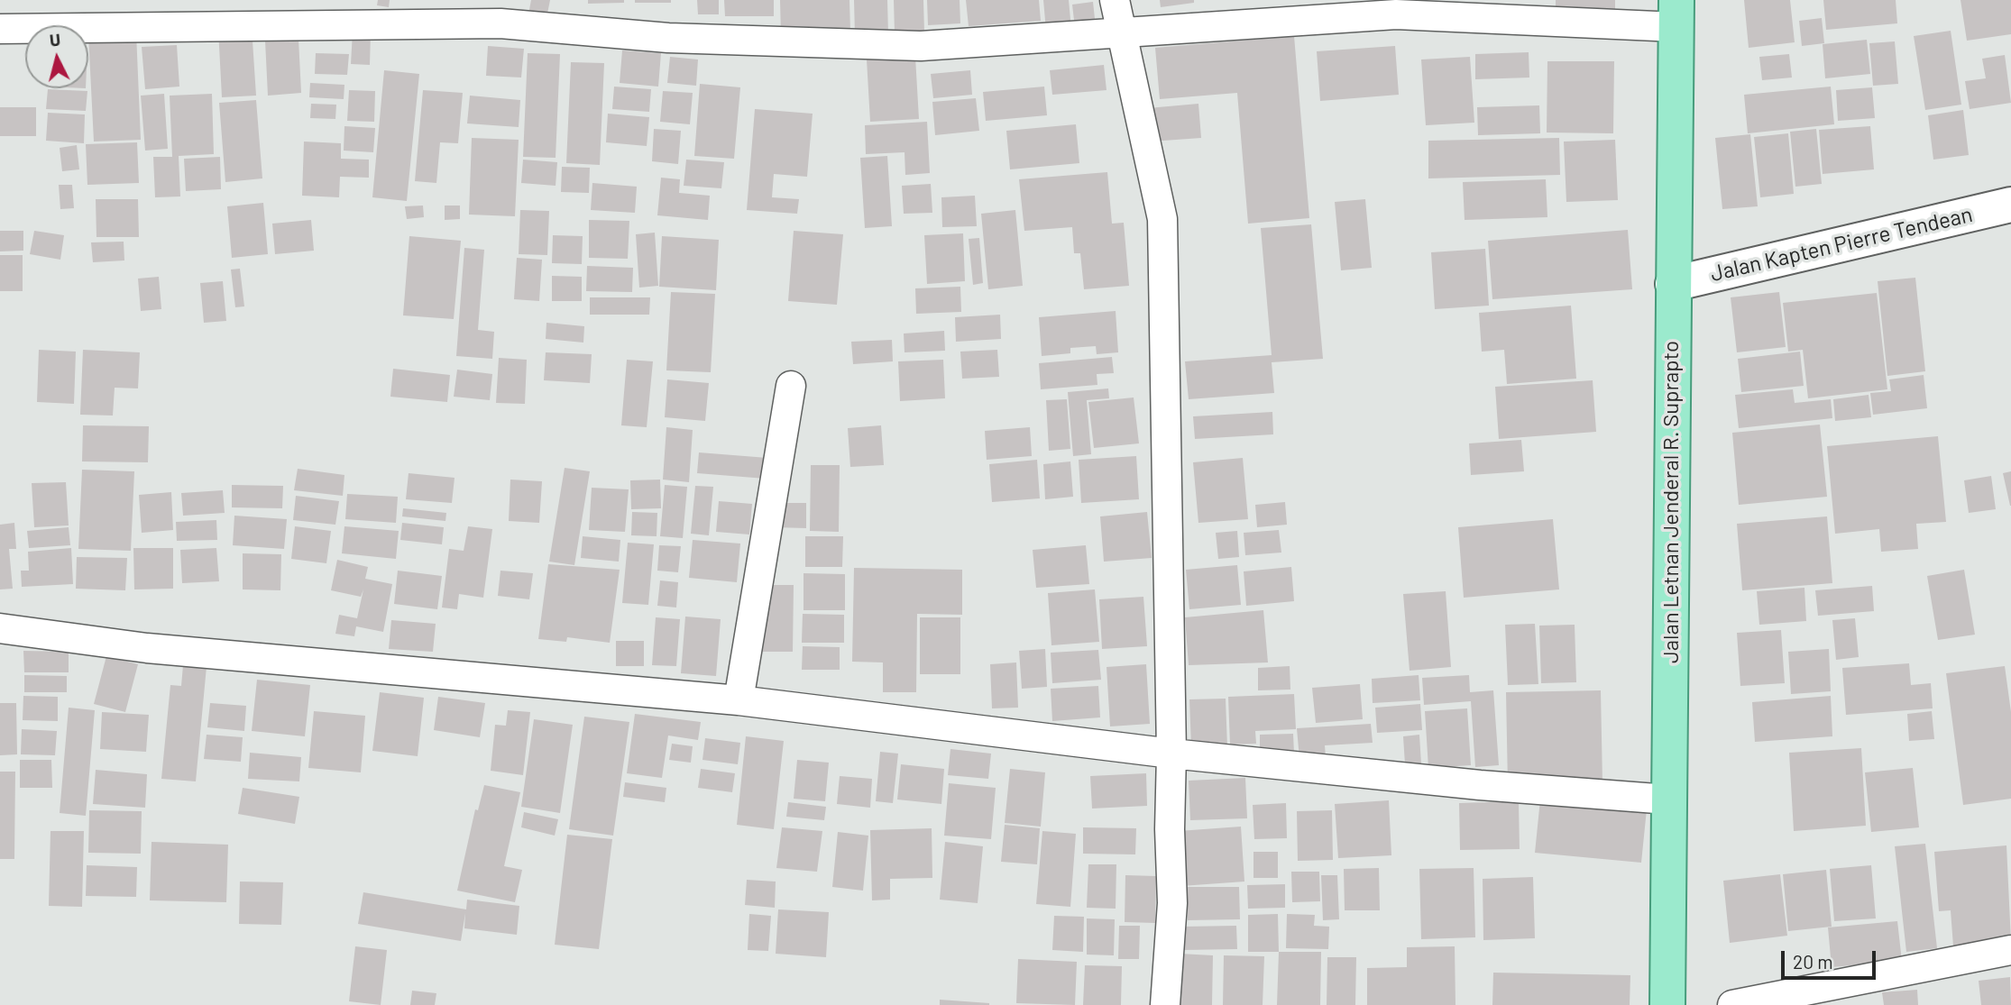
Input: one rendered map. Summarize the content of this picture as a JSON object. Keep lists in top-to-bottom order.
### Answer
{
  "streets": {
    "main road": ["Jalan Kapten Pierre Tendean", "Jalan Letnan Jenderal R. Suprapto"]
  },
  "crossings": [
    ["Jalan Kapten Pierre Tendean", "Jalan Letnan Jenderal R. Suprapto"]
  ],
  "scale_bar": "20 m",
  "north": "top"
}
